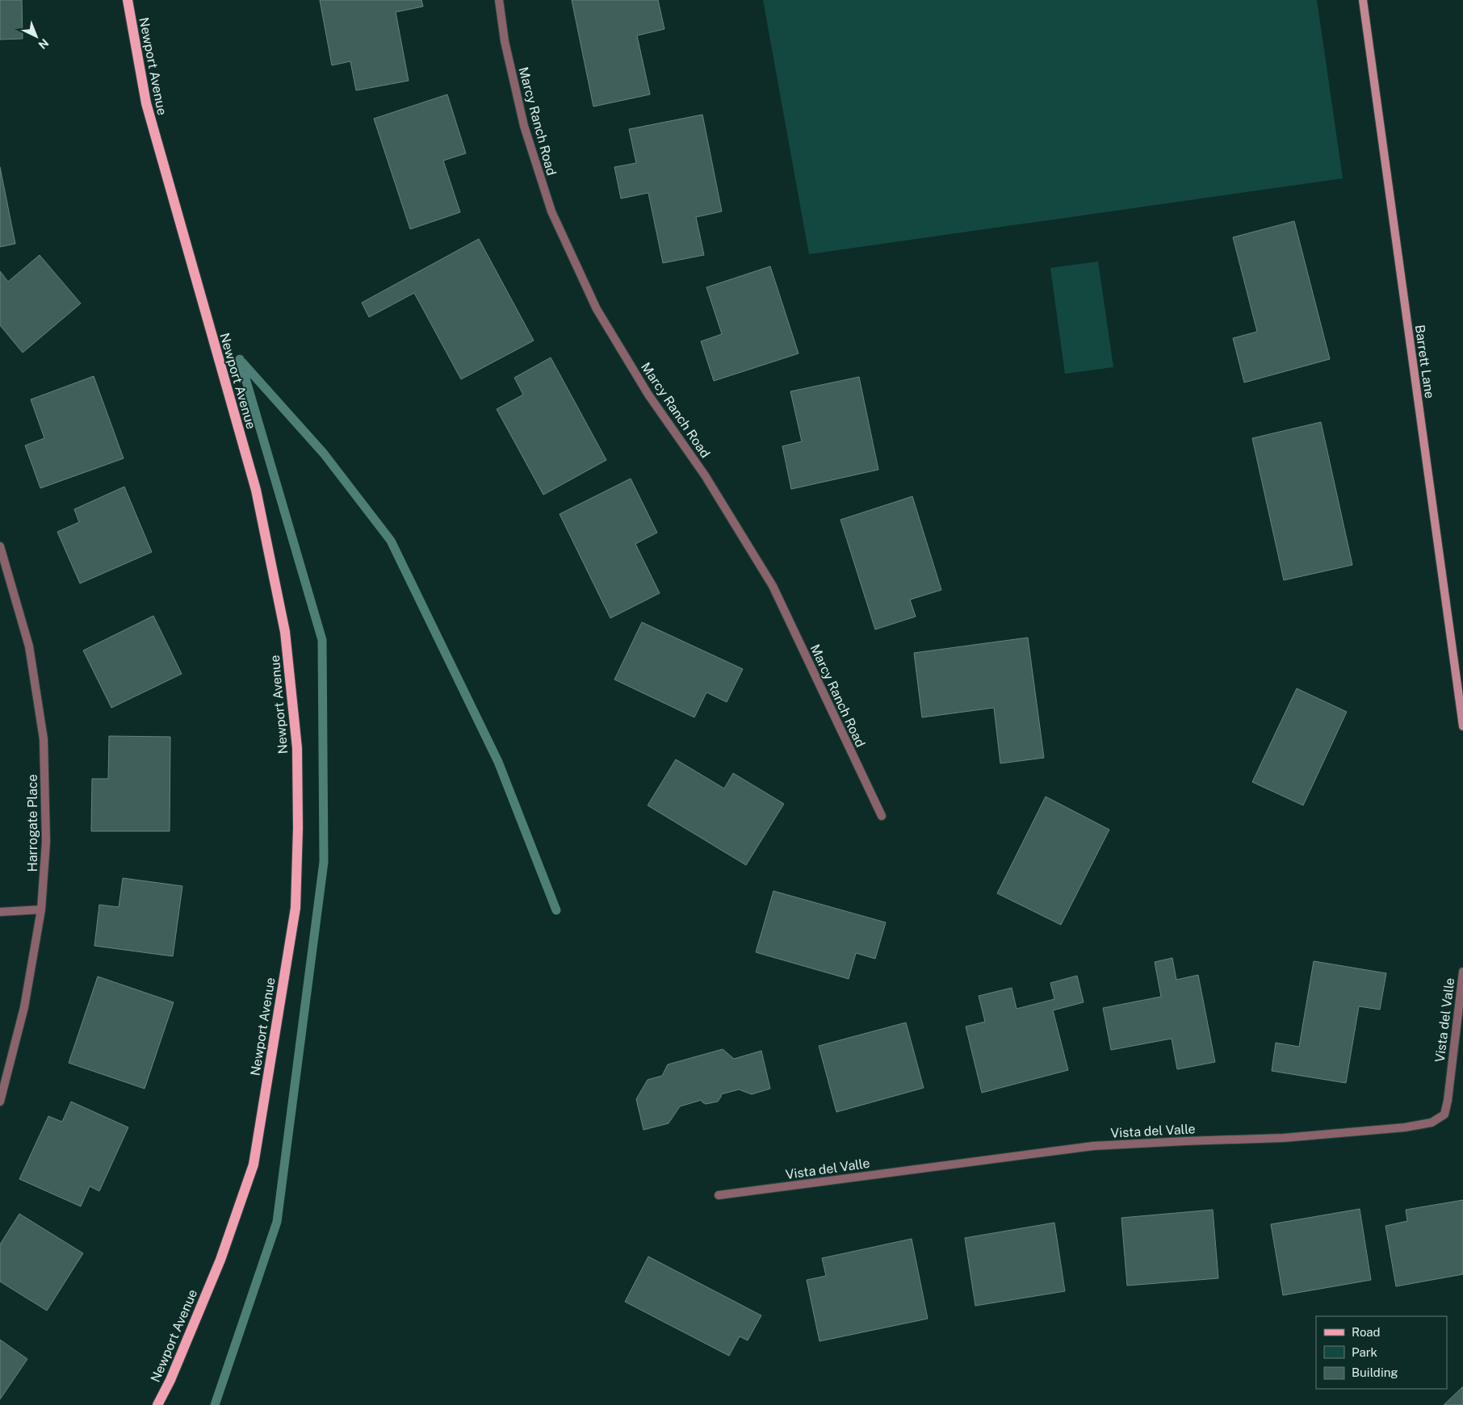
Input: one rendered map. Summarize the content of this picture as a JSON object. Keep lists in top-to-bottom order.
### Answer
{
  "streets": {
    "main road": ["Newport Avenue"],
    "street": [
      "Marcy Ranch Road",
      "Barrett Lane",
      "Harrogate Place",
      "Vista del Valle"
    ]
  },
  "legend": ["Road", "Park", "Building"],
  "north": "bottom right"
}
